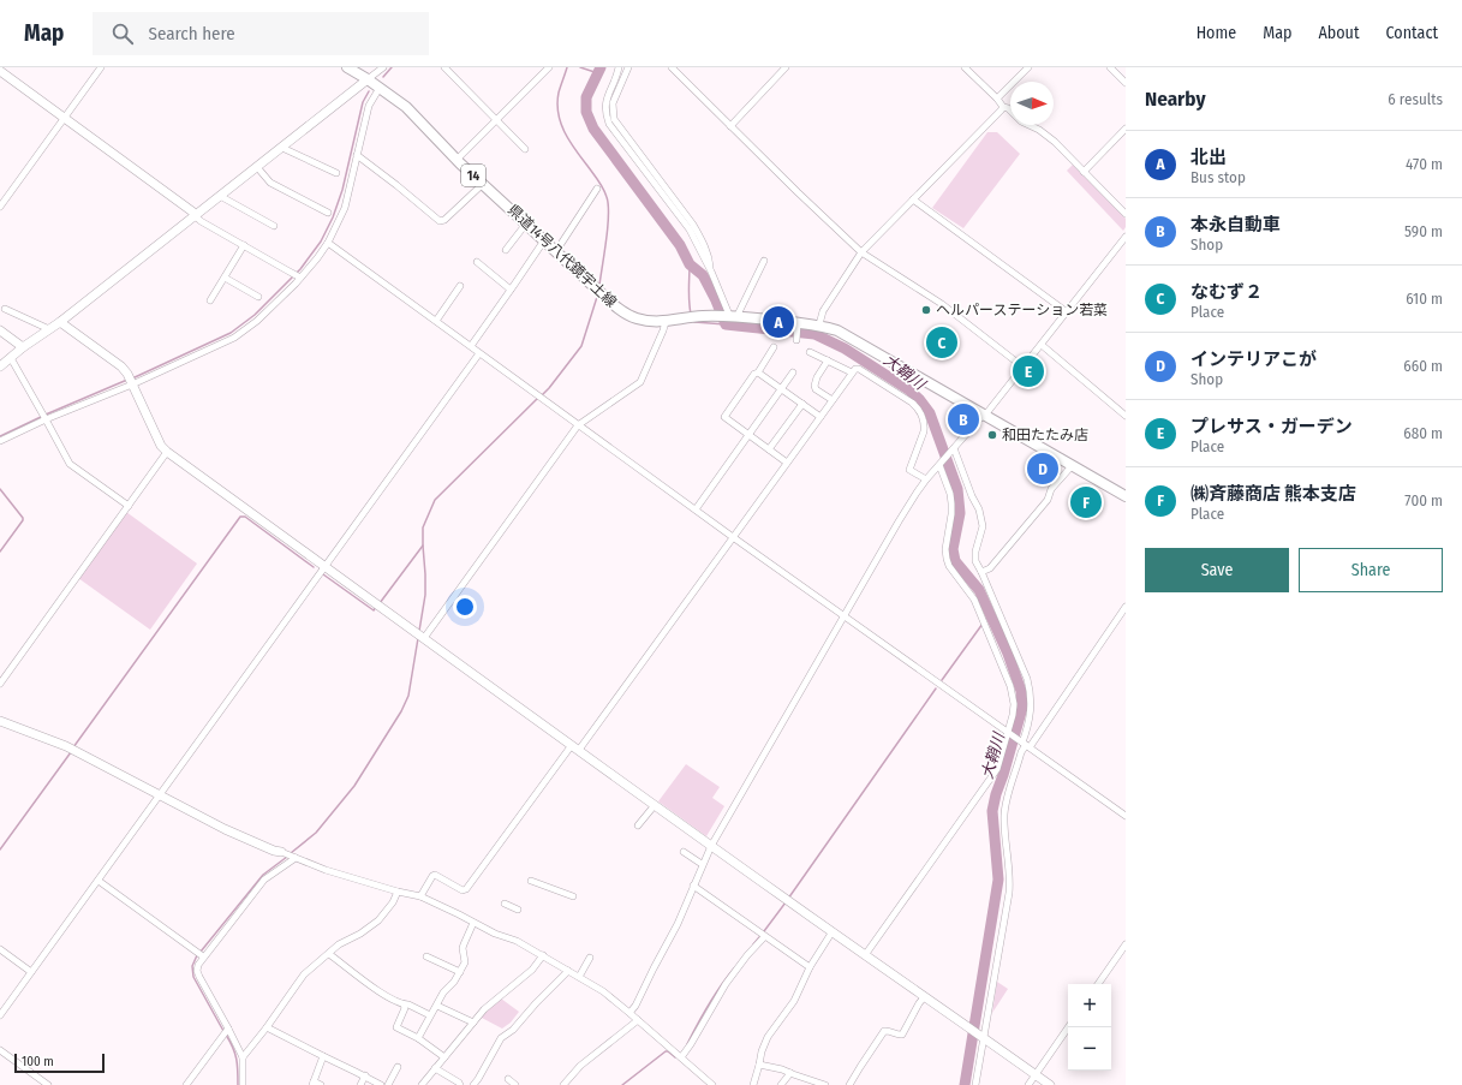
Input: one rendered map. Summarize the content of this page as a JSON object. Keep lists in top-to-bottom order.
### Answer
{
  "streets": {
    "main road": ["14", "県道14号八代鏡宇土線"]
  },
  "water": ["大鞘川"],
  "places": ["ヘルパーステーション若菜", "和田たたみ店"],
  "scale_bar": "100 m",
  "north": "right",
  "page": {
    "header": "Map",
    "search": "Search here",
    "nav": [
      "Home",
      "Map",
      "About",
      "Contact"
    ],
    "heading": ["Nearby", "6 results"],
    "list": [
      {
        "mark": "A",
        "name": "北出",
        "note": "Bus stop",
        "value": "470 m"
      },
      {
        "mark": "B",
        "name": "本永自動車",
        "note": "Shop",
        "value": "590 m"
      },
      {
        "mark": "C",
        "name": "なむず２",
        "note": "Place",
        "value": "610 m"
      },
      {
        "mark": "D",
        "name": "インテリアこが",
        "note": "Shop",
        "value": "660 m"
      },
      {
        "mark": "E",
        "name": "プレサス・ガーデン",
        "note": "Place",
        "value": "680 m"
      },
      {
        "mark": "F",
        "name": "㈱斉藤商店 熊本支店",
        "note": "Place",
        "value": "700 m"
      }
    ],
    "pins": [
      "A",
      "C",
      "E",
      "B",
      "D",
      "F"
    ],
    "buttons": ["Save", "Share"],
    "map_buttons": ["+", "−"],
    "scale": "100 m"
  }
}
